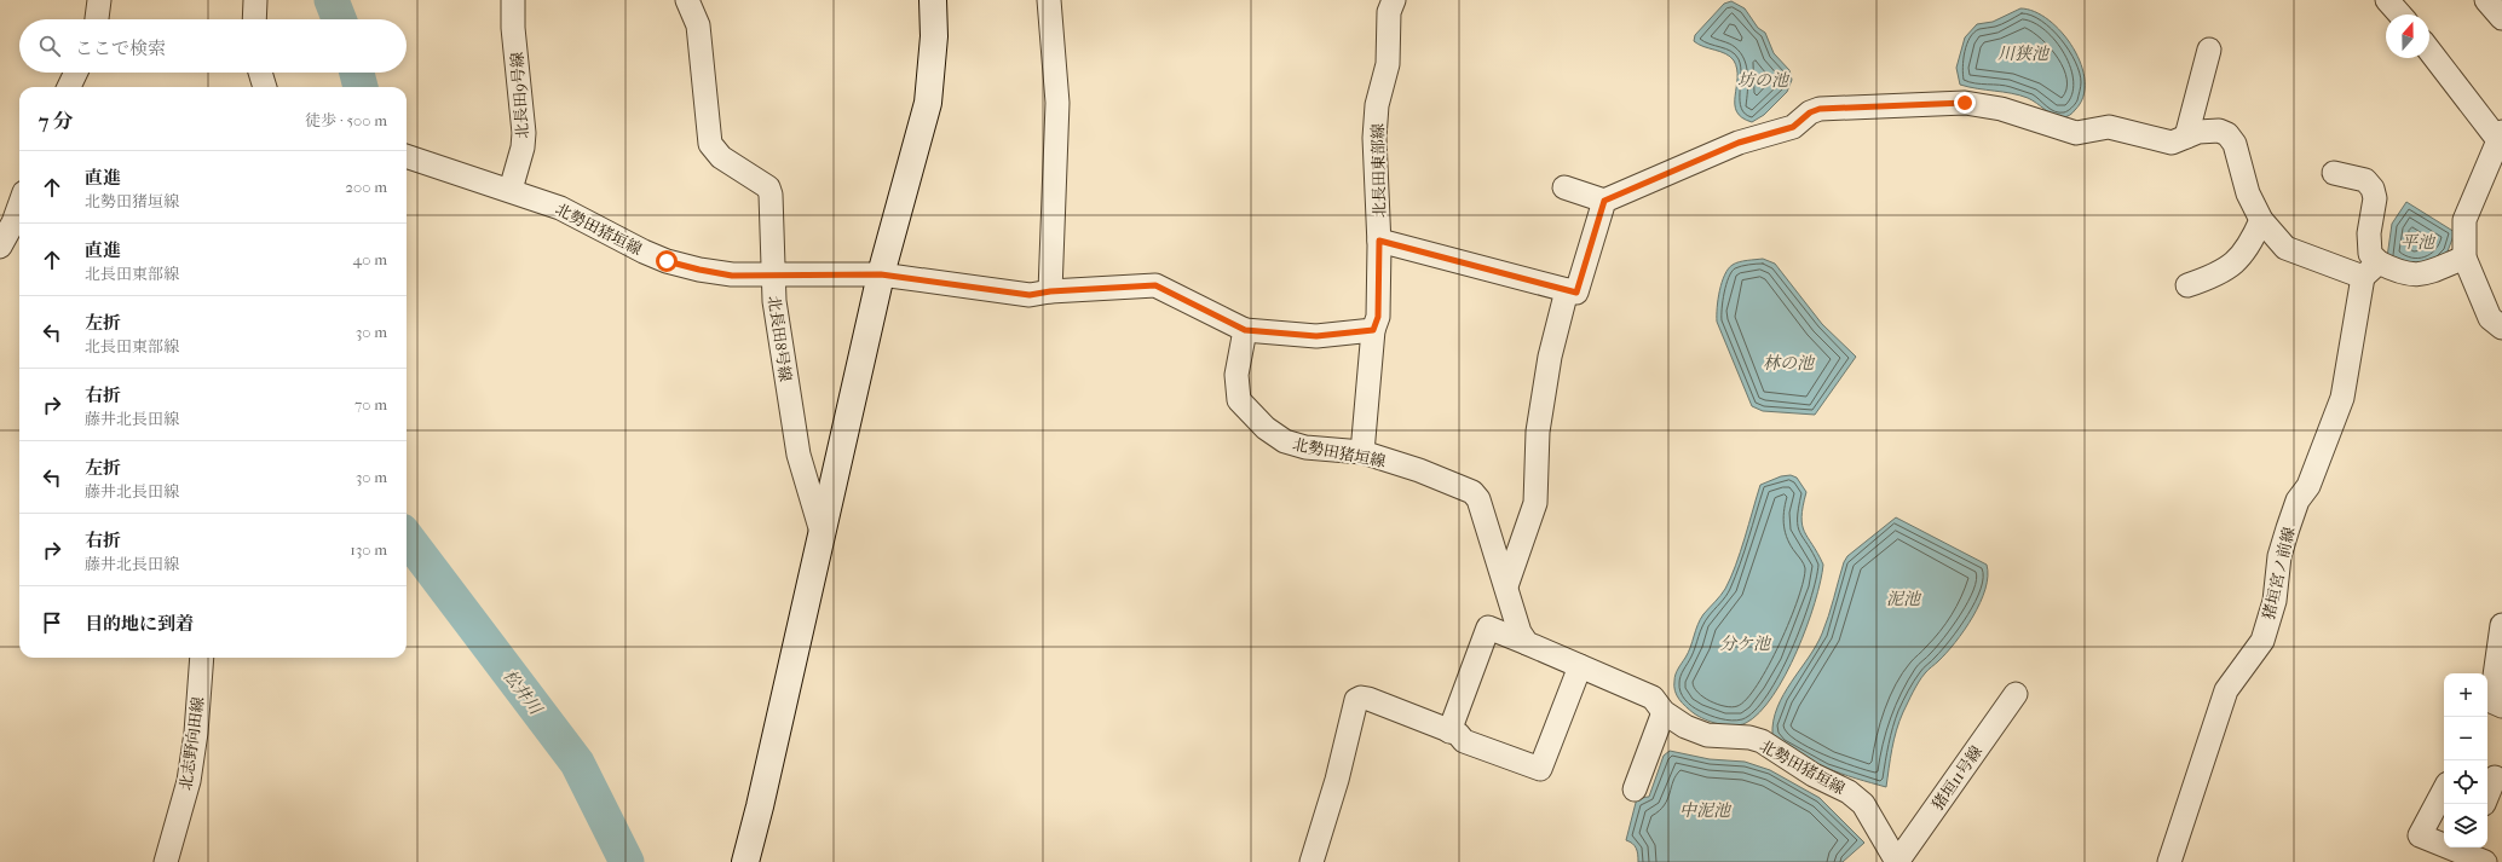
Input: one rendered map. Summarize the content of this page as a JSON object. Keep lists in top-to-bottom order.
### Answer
{
  "streets": {
    "street": [
      "北長田9号線",
      "北長田東部線",
      "北勢田猪垣線",
      "北長田8号線",
      "猪垣宮ノ前線",
      "北志野向田線",
      "猪垣11号線"
    ]
  },
  "crossings": [
    ["北長田9号線", "北勢田猪垣線"],
    ["北長田東部線", "北勢田猪垣線"],
    ["北勢田猪垣線", "北長田8号線"],
    ["北勢田猪垣線", "猪垣11号線"]
  ],
  "water": [
    "川狭池",
    "坊の池",
    "平池",
    "林の池",
    "泥池",
    "分ケ池",
    "松井川",
    "中泥池"
  ],
  "north": "top",
  "page": {
    "search": "ここで検索",
    "heading": ["7 分", "徒歩 · 500 m"],
    "list": [
      ["直進", "北勢田猪垣線", "200 m"],
      ["直進", "北長田東部線", "40 m"],
      ["左折", "北長田東部線", "30 m"],
      ["右折", "藤井北長田線", "70 m"],
      ["左折", "藤井北長田線", "30 m"],
      ["右折", "藤井北長田線", "130 m"],
      "目的地に到着"
    ],
    "map_buttons": ["+", "−"]
  }
}
